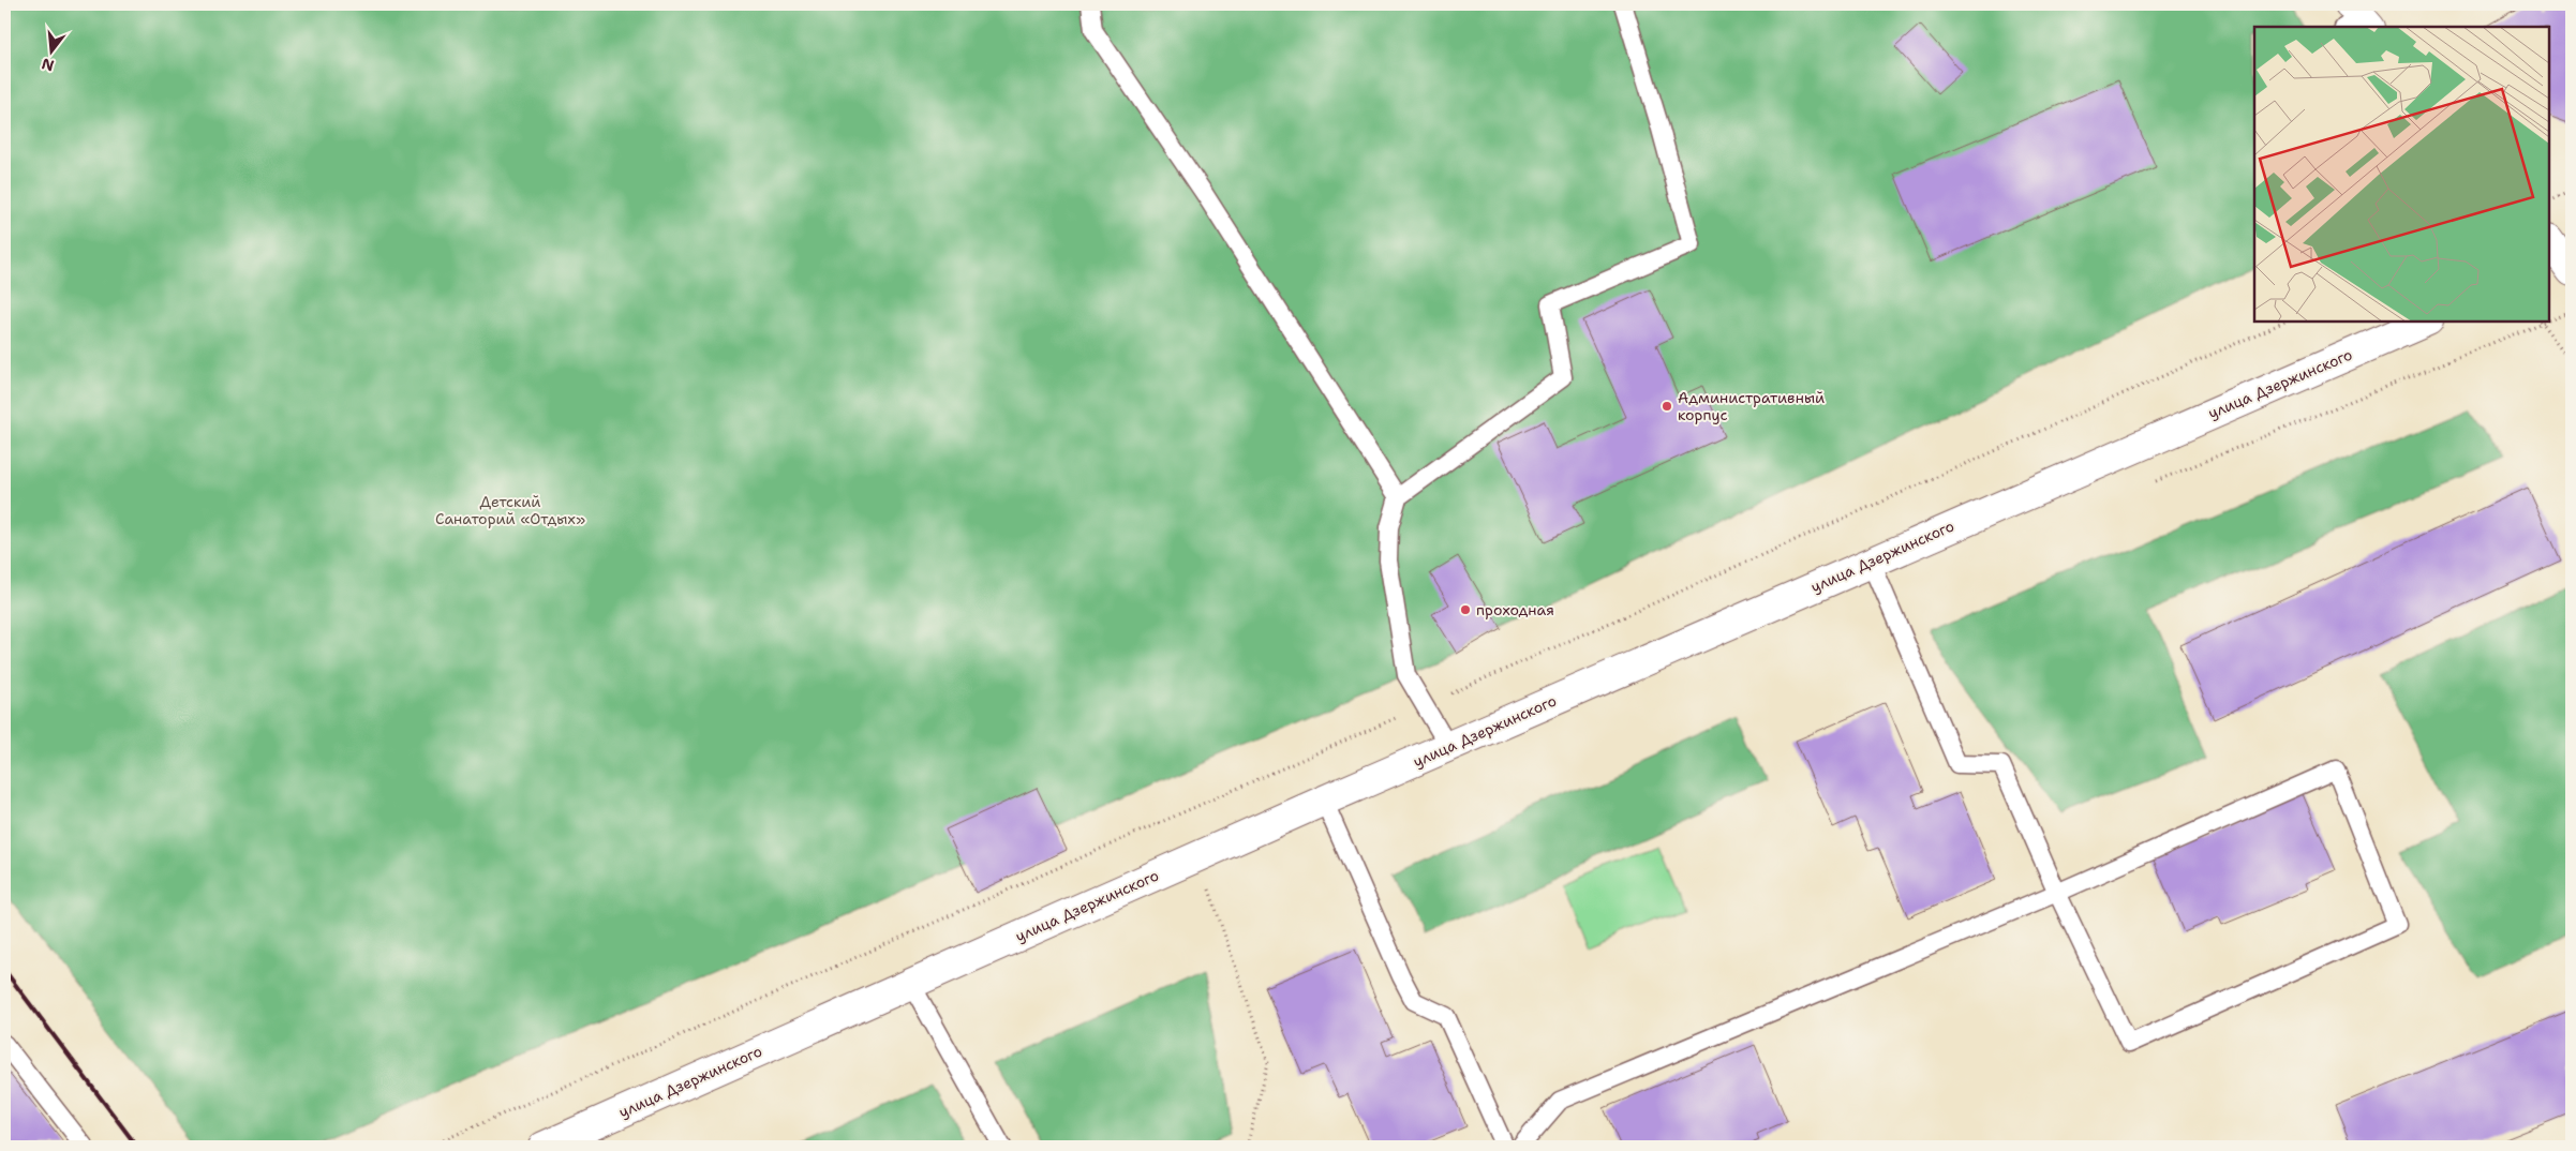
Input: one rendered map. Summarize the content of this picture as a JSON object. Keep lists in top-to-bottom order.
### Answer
{
  "streets": {
    "main road": ["улица Дзержинского"]
  },
  "parks": ["Детский Санаторий «Отдых»"],
  "places": ["Административный корпус", "проходная"],
  "north": "bottom"
}
